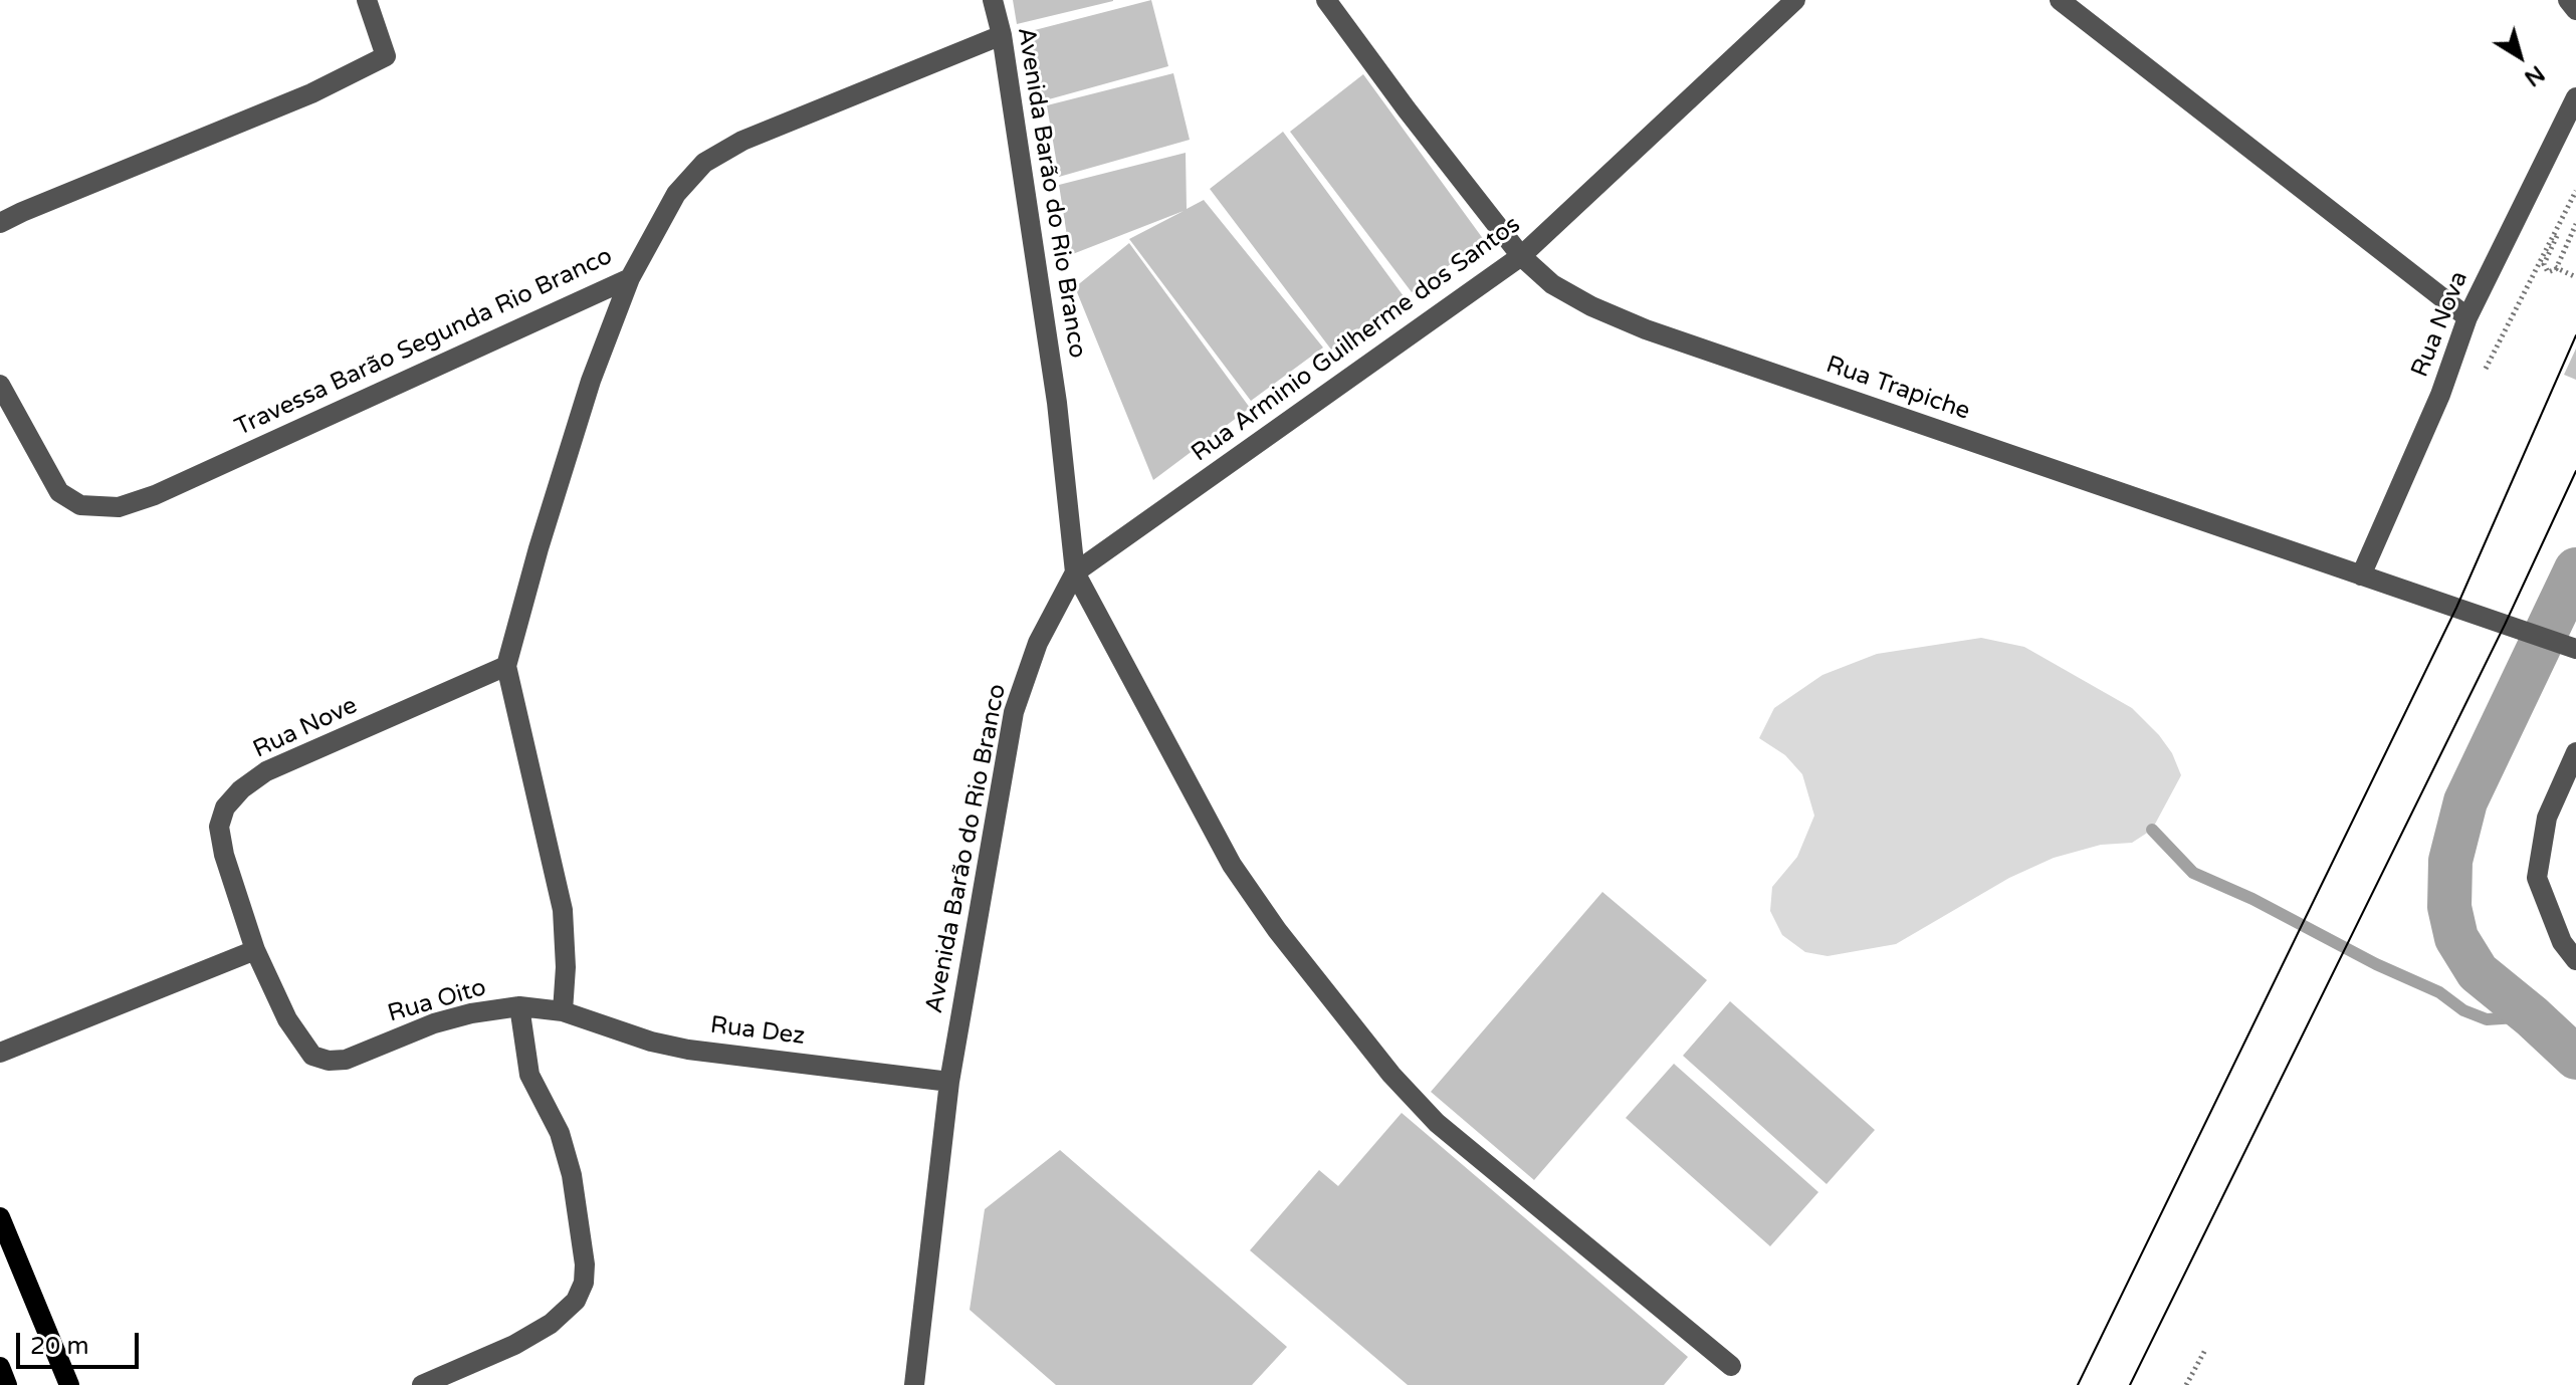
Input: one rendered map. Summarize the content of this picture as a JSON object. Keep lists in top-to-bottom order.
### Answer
{
  "streets": {
    "street": [
      "Avenida Barão do Rio Branco",
      "Rua Nova",
      "Rua Arminio Guilherme dos Santos",
      "Travessa Barão Segunda Rio Branco",
      "Rua Trapiche",
      "Rua Nove",
      "Rua Oito",
      "Rua Dez"
    ]
  },
  "crossings": [
    ["Avenida Barão do Rio Branco", "Rua Arminio Guilherme dos Santos"],
    ["Avenida Barão do Rio Branco", "Travessa Barão Segunda Rio Branco"],
    ["Avenida Barão do Rio Branco", "Rua Dez"],
    ["Rua Nova", "Rua Trapiche"],
    ["Rua Arminio Guilherme dos Santos", "Rua Trapiche"],
    ["Rua Nove", "Rua Oito"],
    ["Rua Oito", "Rua Dez"]
  ],
  "scale_bar": "20 m",
  "north": "bottom right"
}
